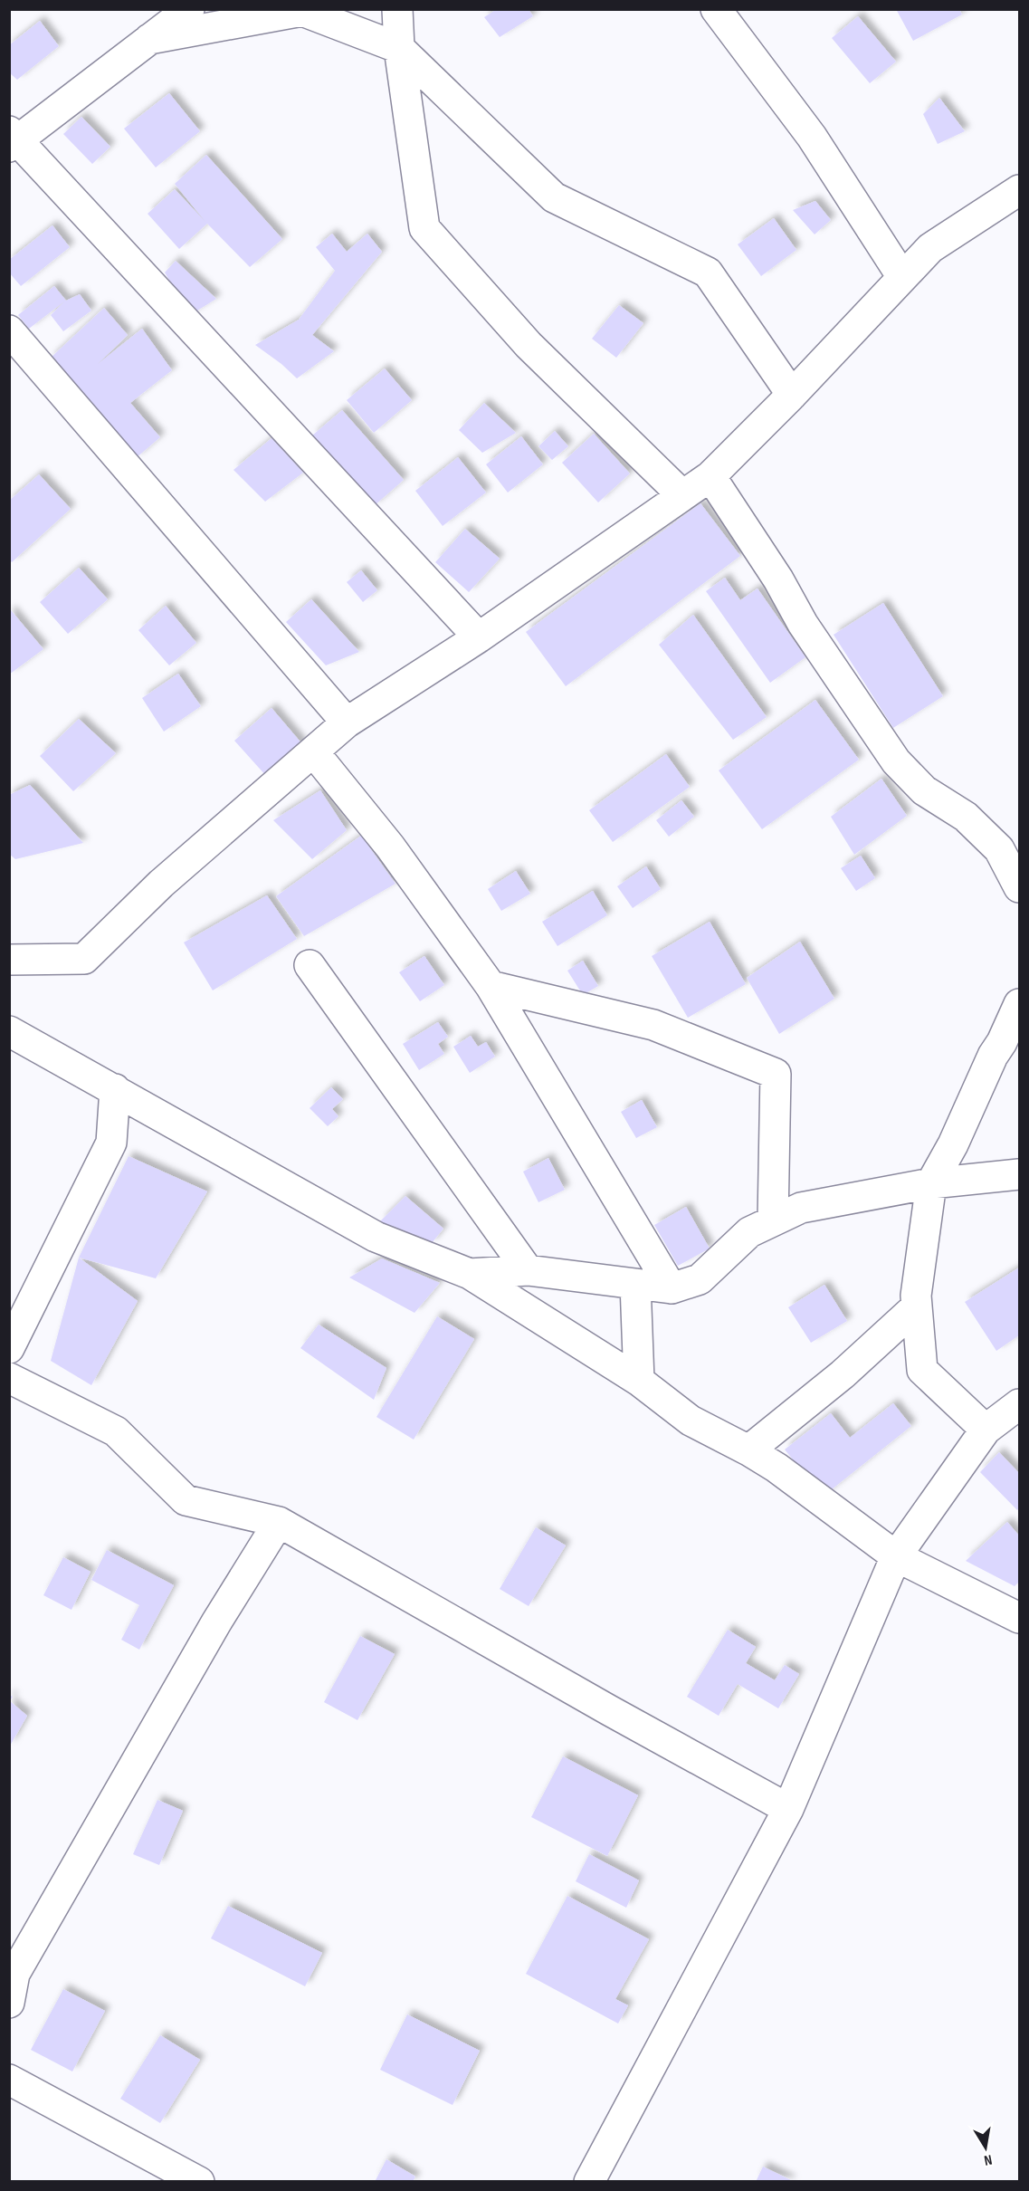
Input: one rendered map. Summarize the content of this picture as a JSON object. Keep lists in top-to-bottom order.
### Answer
{
  "north": "bottom"
}
